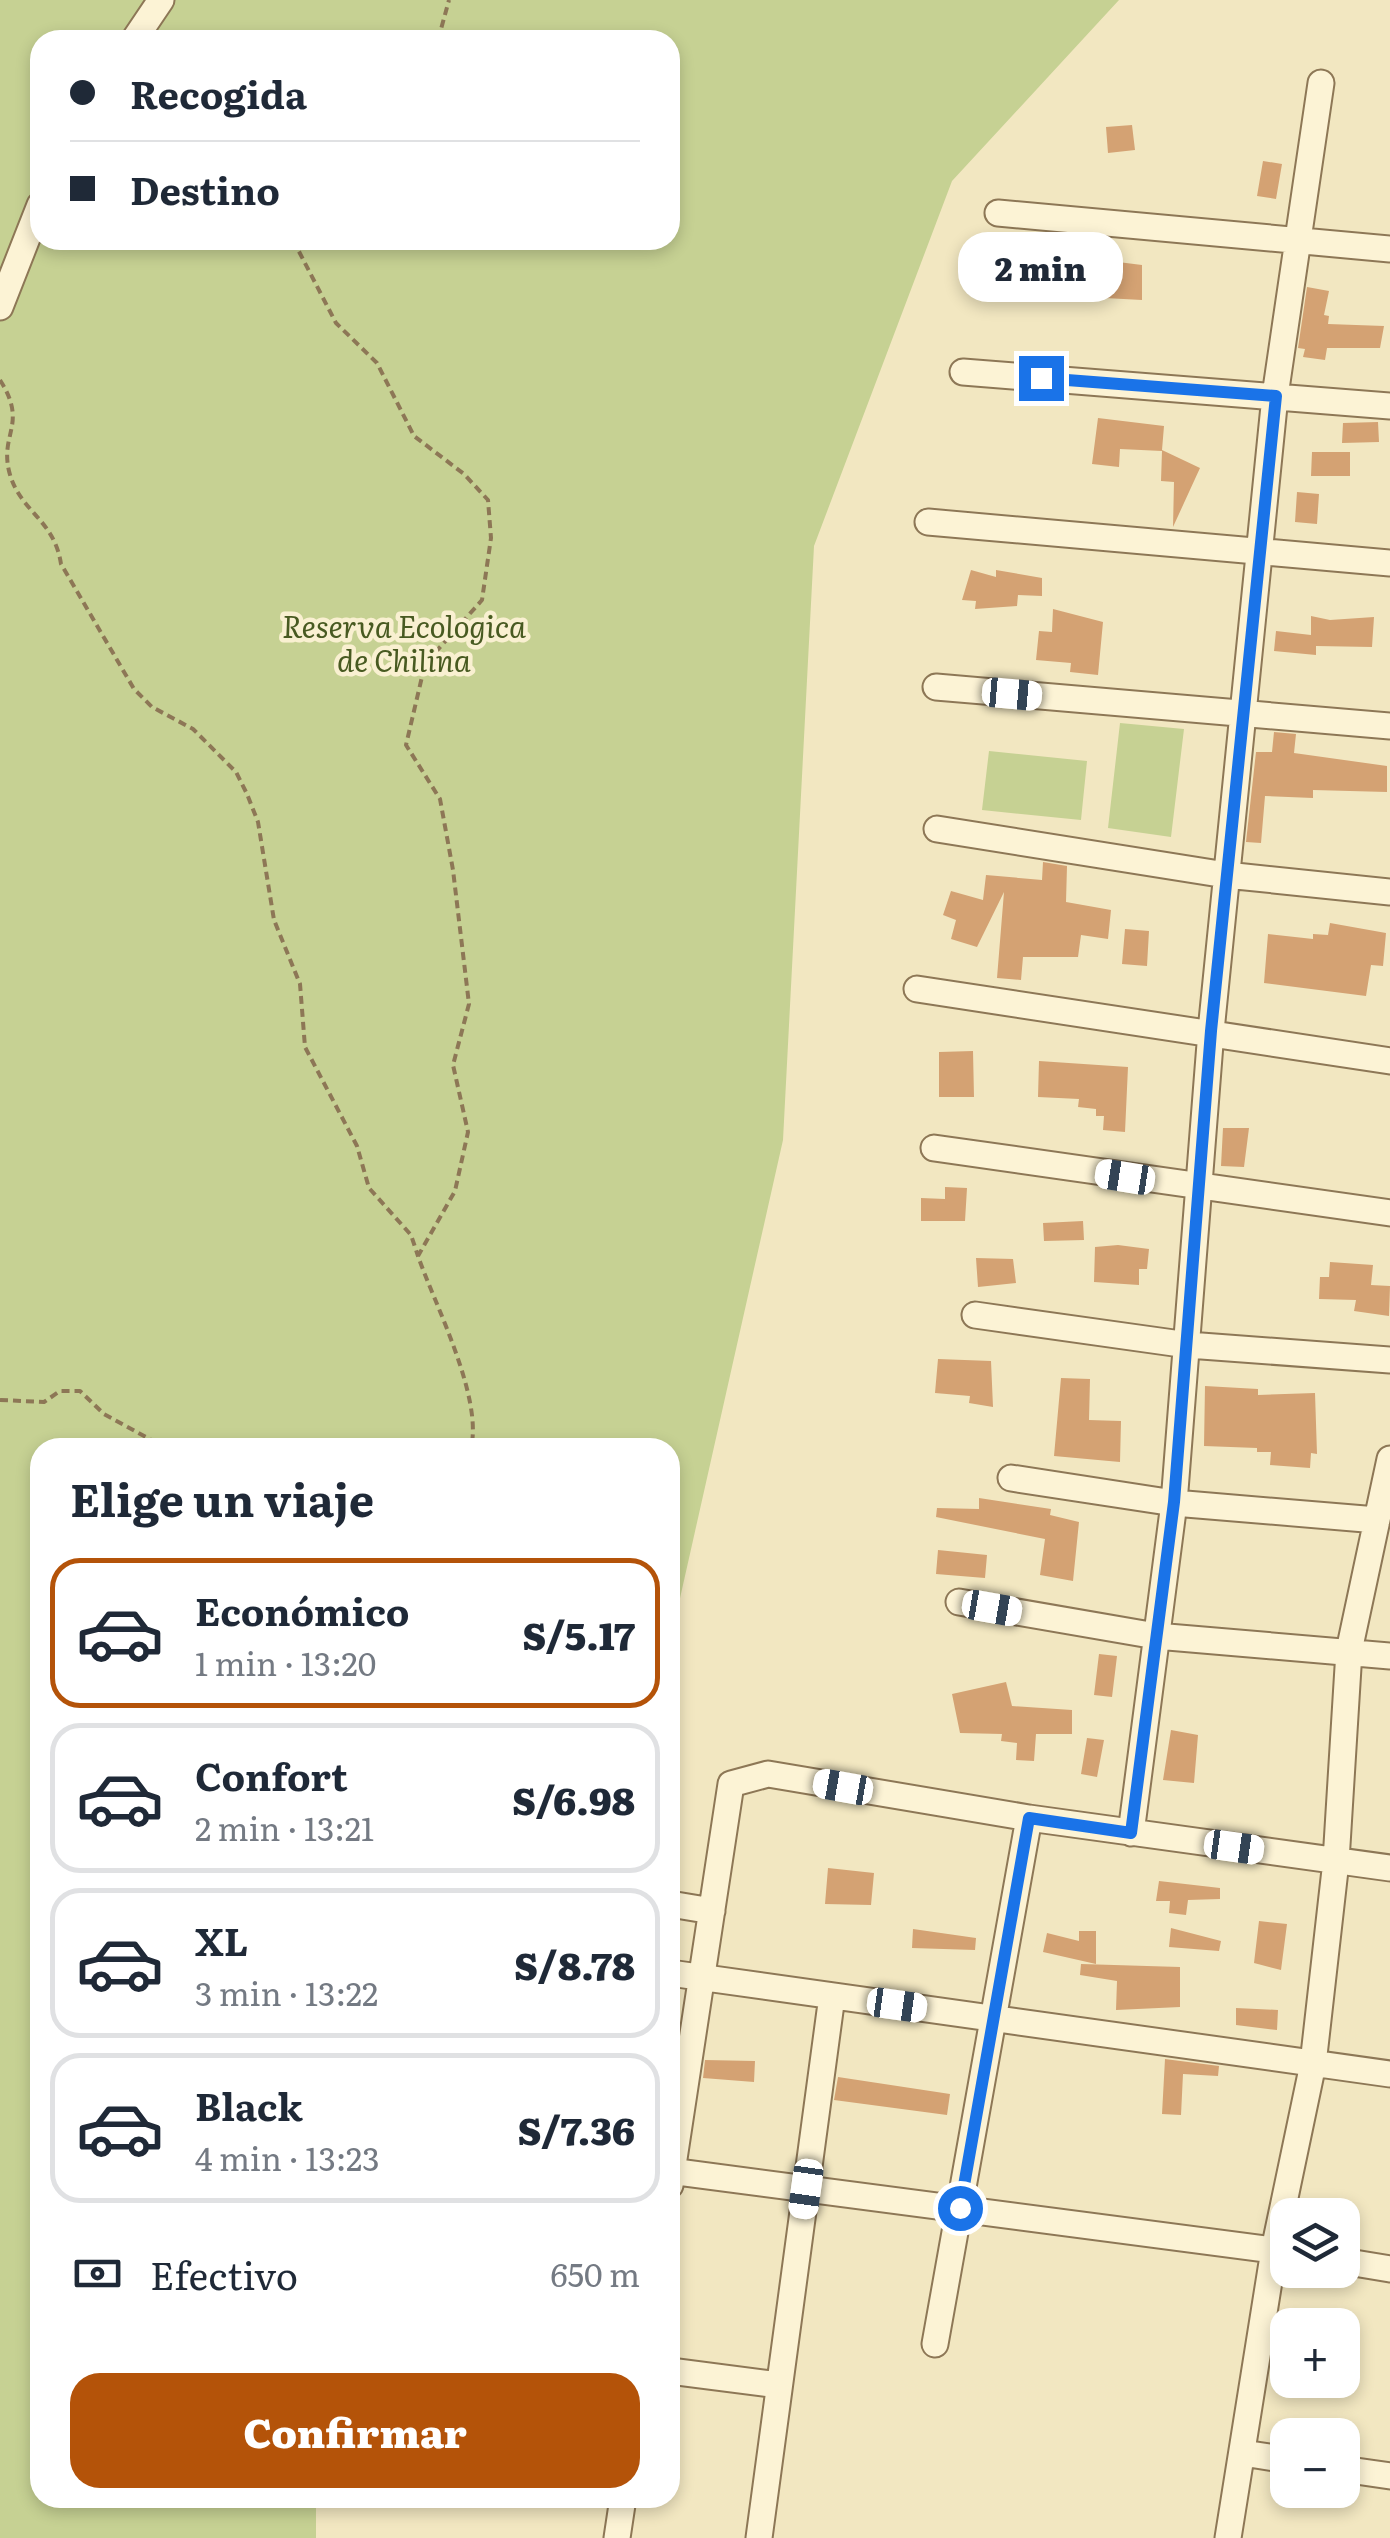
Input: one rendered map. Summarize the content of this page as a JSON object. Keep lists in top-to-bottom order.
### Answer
{
  "parks": ["Reserva Ecologica de Chilina"],
  "page": {
    "banner": ["Recogida", "Destino"],
    "bubble": "2 min",
    "heading": "Elige un viaje",
    "list": [
      {
        "name": "Económico",
        "note": "1 min · 13:20",
        "value": "S/5.17"
      },
      {
        "name": "Confort",
        "note": "2 min · 13:21",
        "value": "S/6.98"
      },
      {
        "name": "XL",
        "note": "3 min · 13:22",
        "value": "S/8.78"
      },
      {
        "name": "Black",
        "note": "4 min · 13:23",
        "value": "S/7.36"
      }
    ],
    "map_buttons": ["+", "−"],
    "pay": ["Efectivo", "650 m"],
    "buttons": "Confirmar"
  }
}
